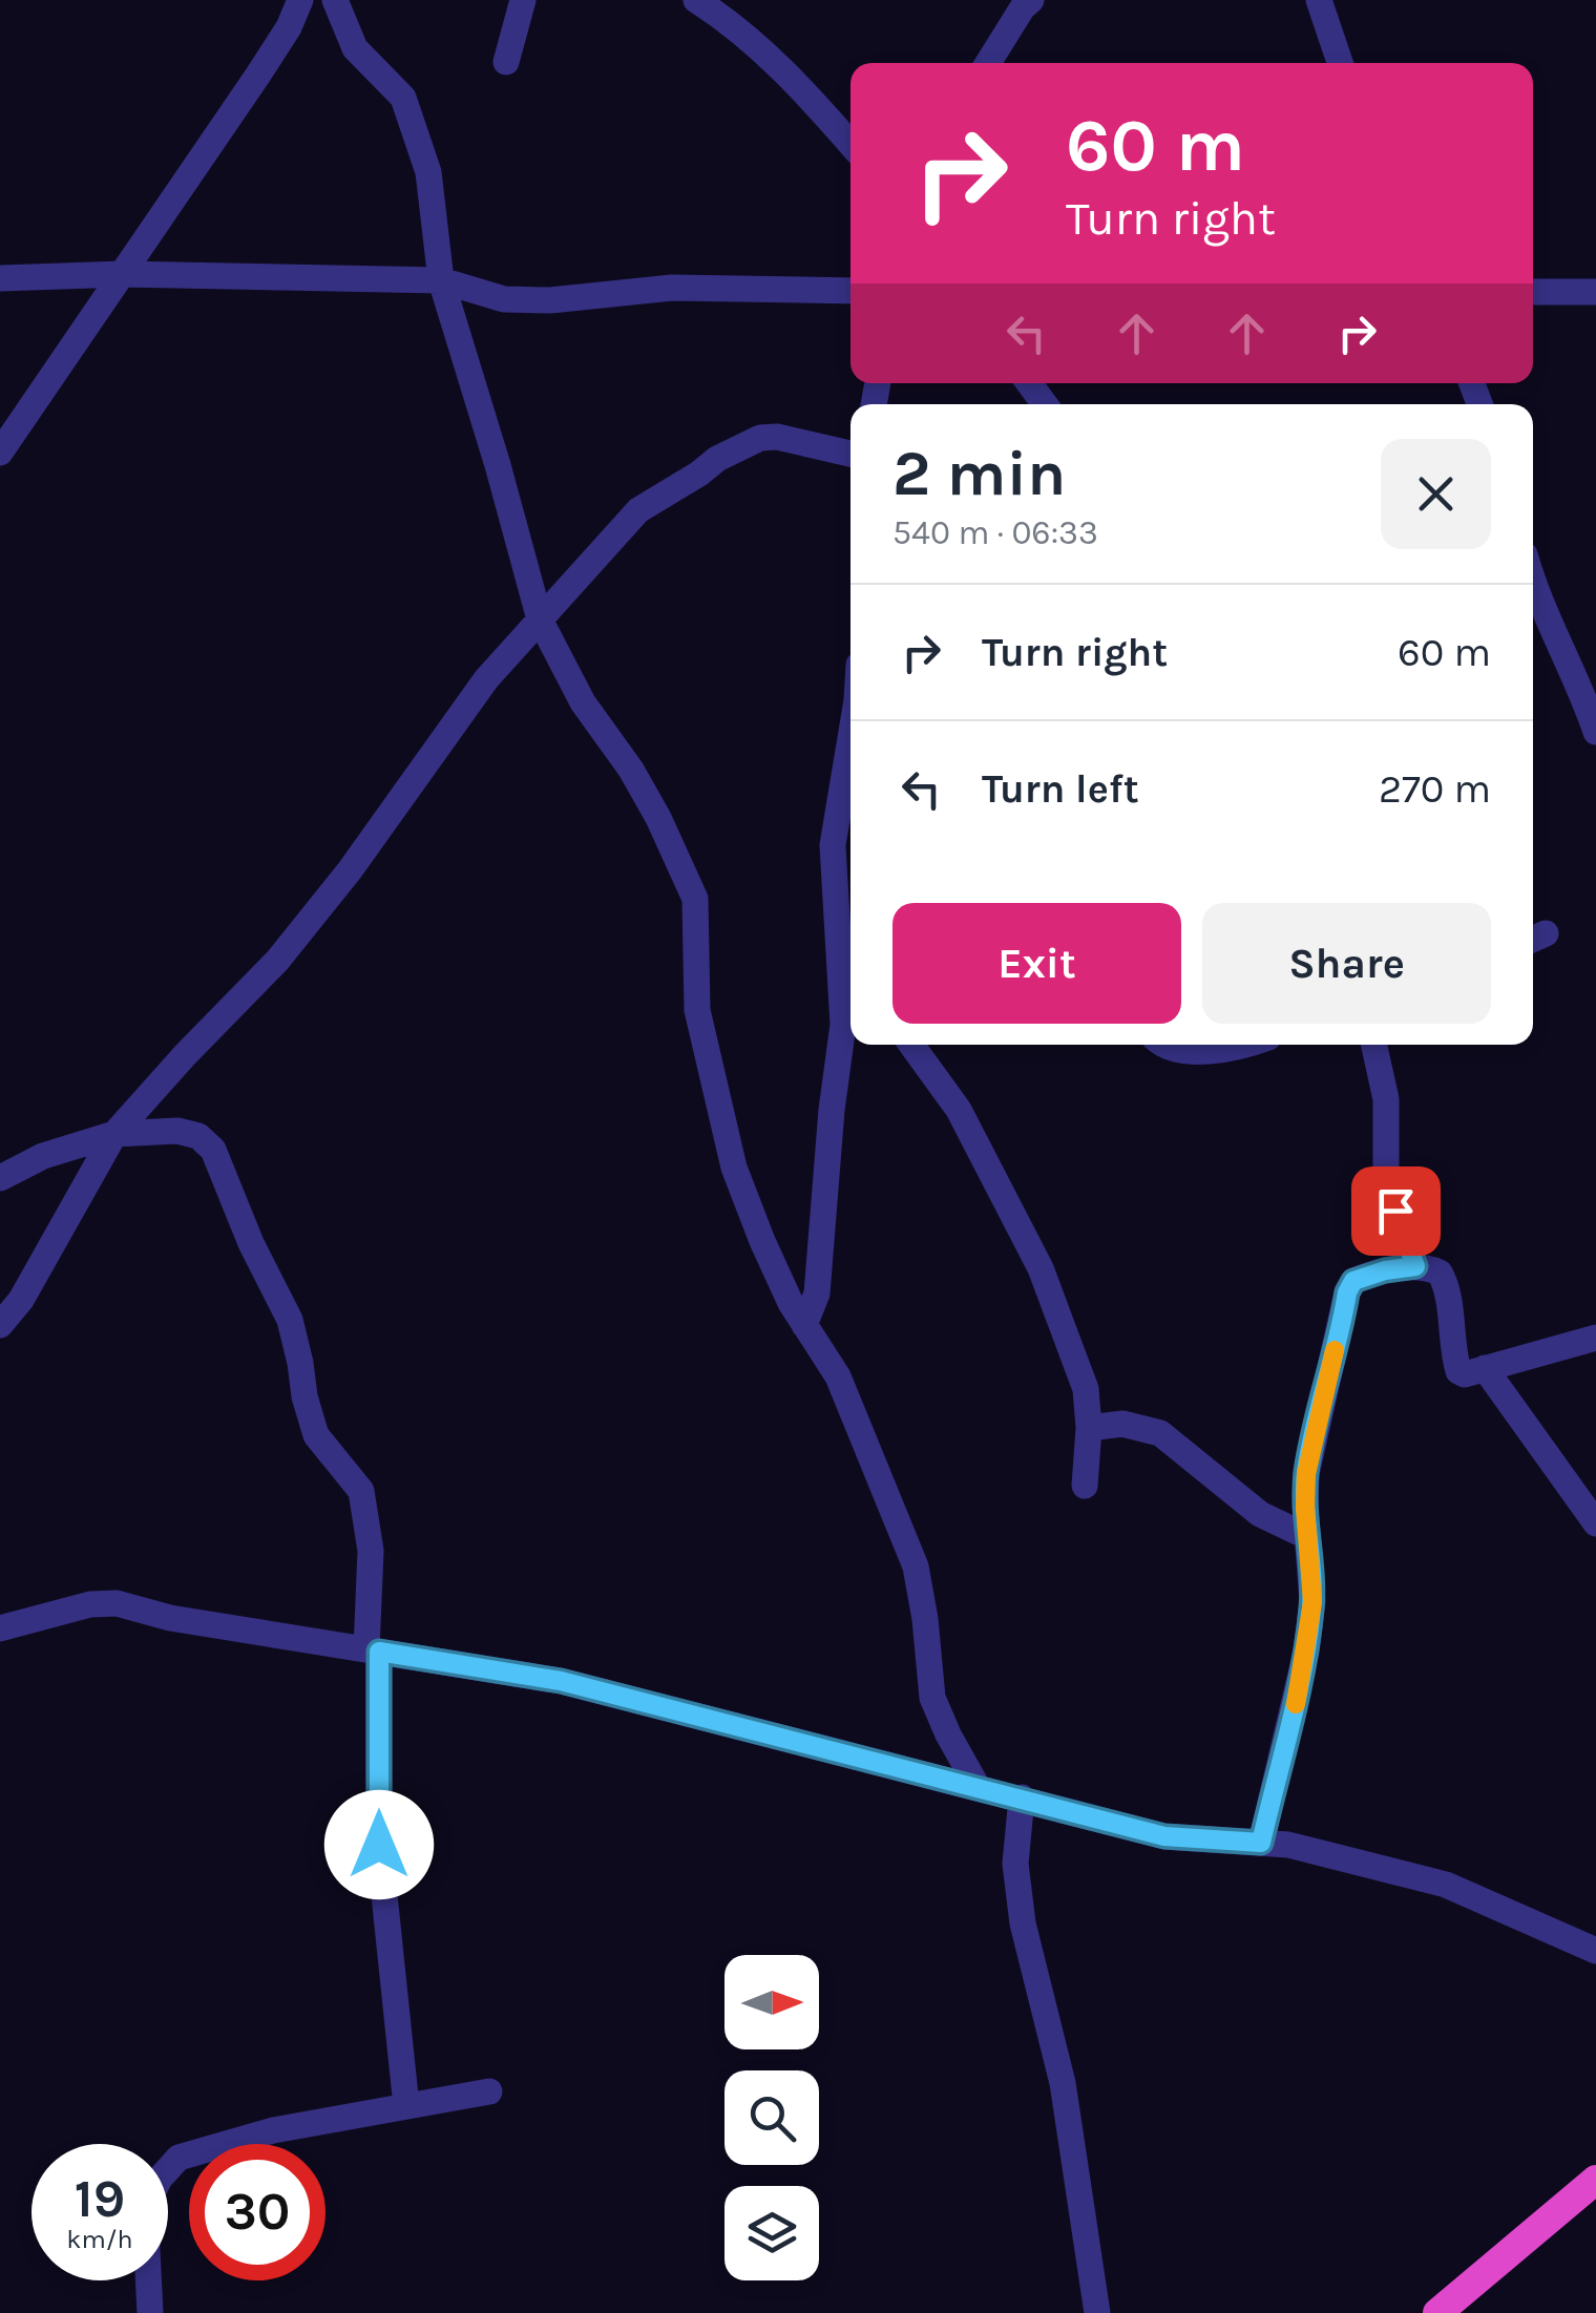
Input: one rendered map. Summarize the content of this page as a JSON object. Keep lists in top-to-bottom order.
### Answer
{
  "north": "right",
  "page": {
    "turn": ["60 m", "Turn right"],
    "heading": ["2 min", "540 m · 06:33"],
    "list": [
      {
        "name": "Turn right",
        "value": "60 m"
      },
      {
        "name": "Turn left",
        "value": "270 m"
      }
    ],
    "buttons": ["Exit", "Share"],
    "speed": "19 km/h",
    "limit": "30"
  }
}
